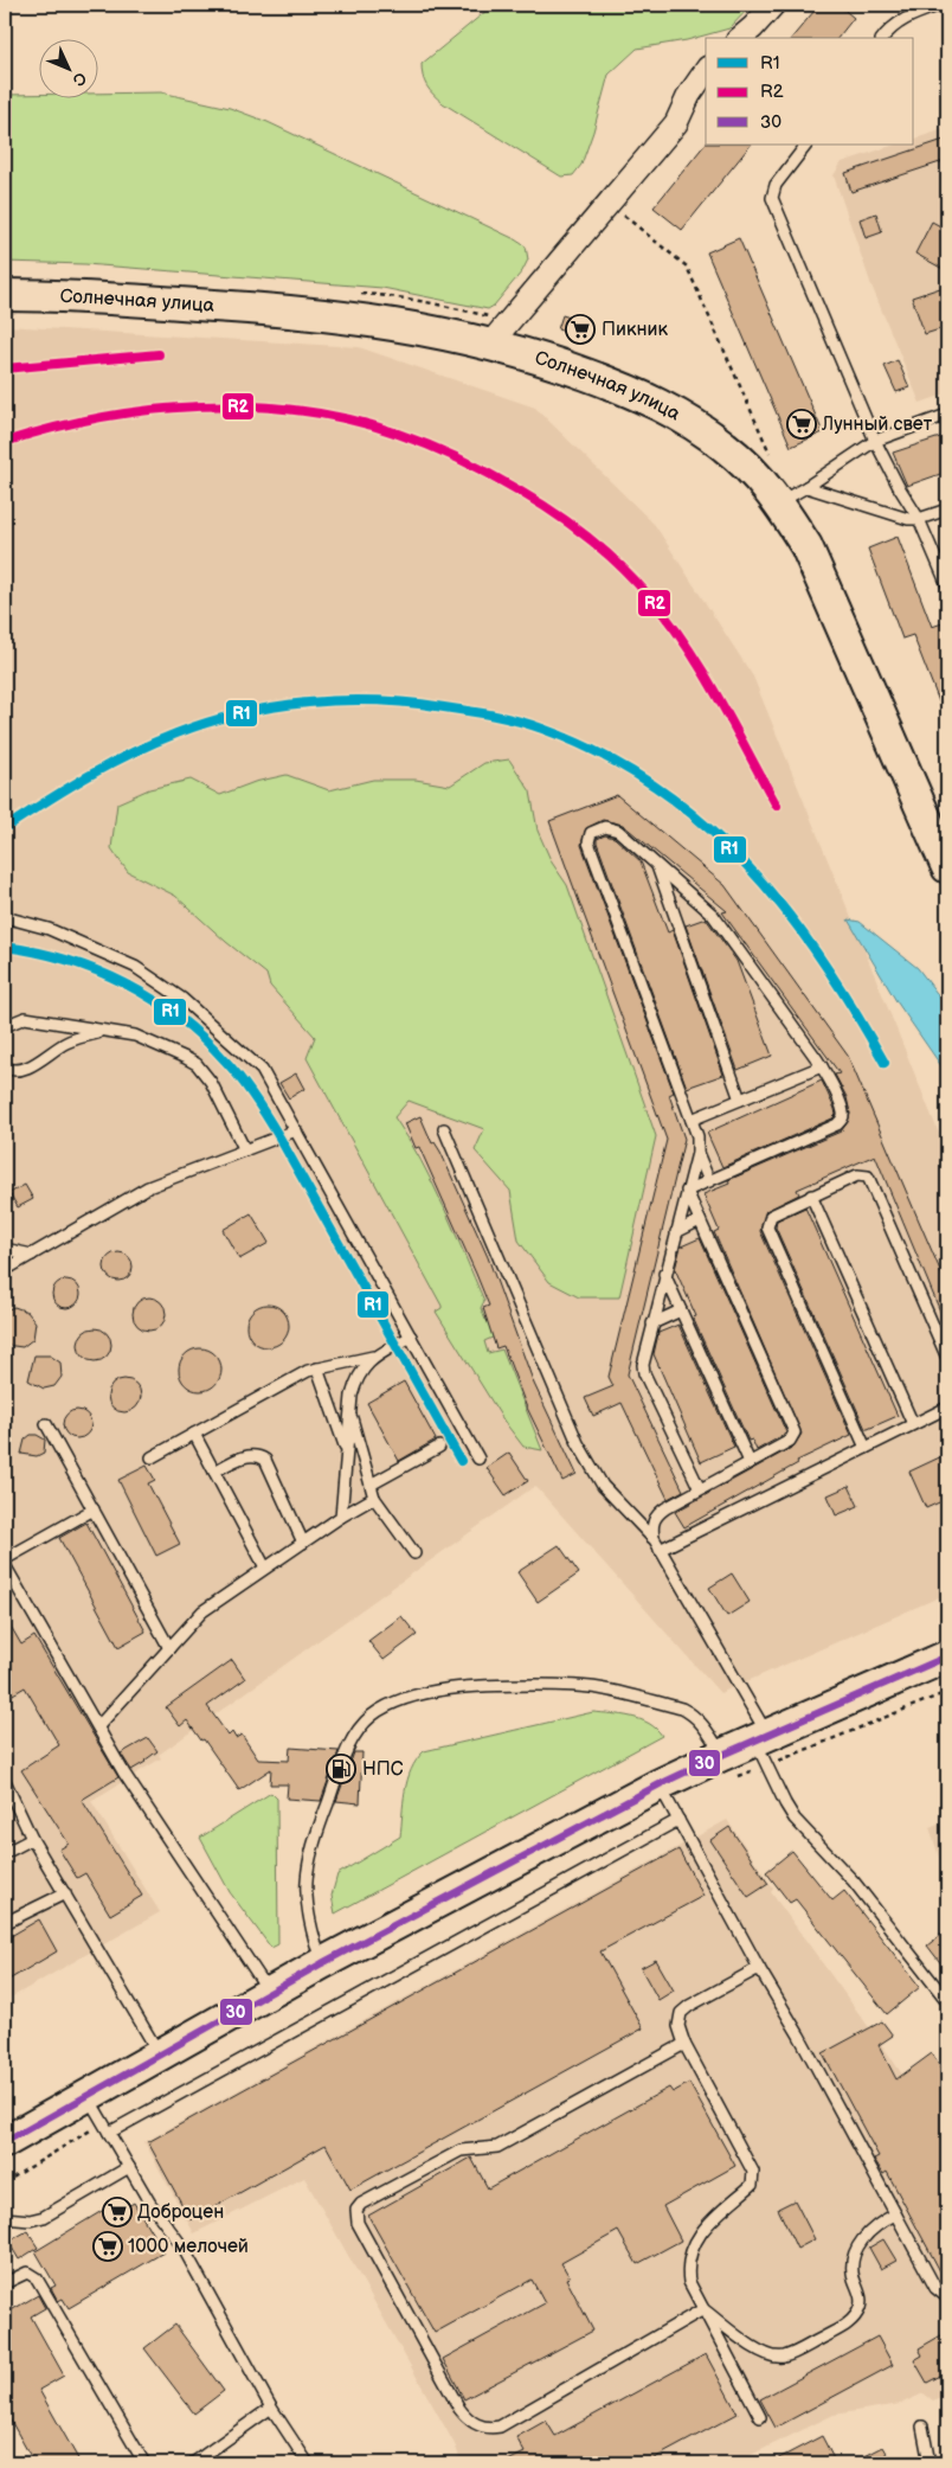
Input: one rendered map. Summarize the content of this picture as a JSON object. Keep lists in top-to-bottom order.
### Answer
{
  "streets": {
    "street": ["Солнечная улица"]
  },
  "places": {
    "supermarket": [
      "Пикник",
      "Лунный свет",
      "Доброцен",
      "1000 мелочей"
    ],
    "fuel station": ["НПС"]
  },
  "lines": ["transit line R2", "transit line R1", "transit line 30"],
  "legend": ["R1", "R2", "30"],
  "north": "bottom right"
}
